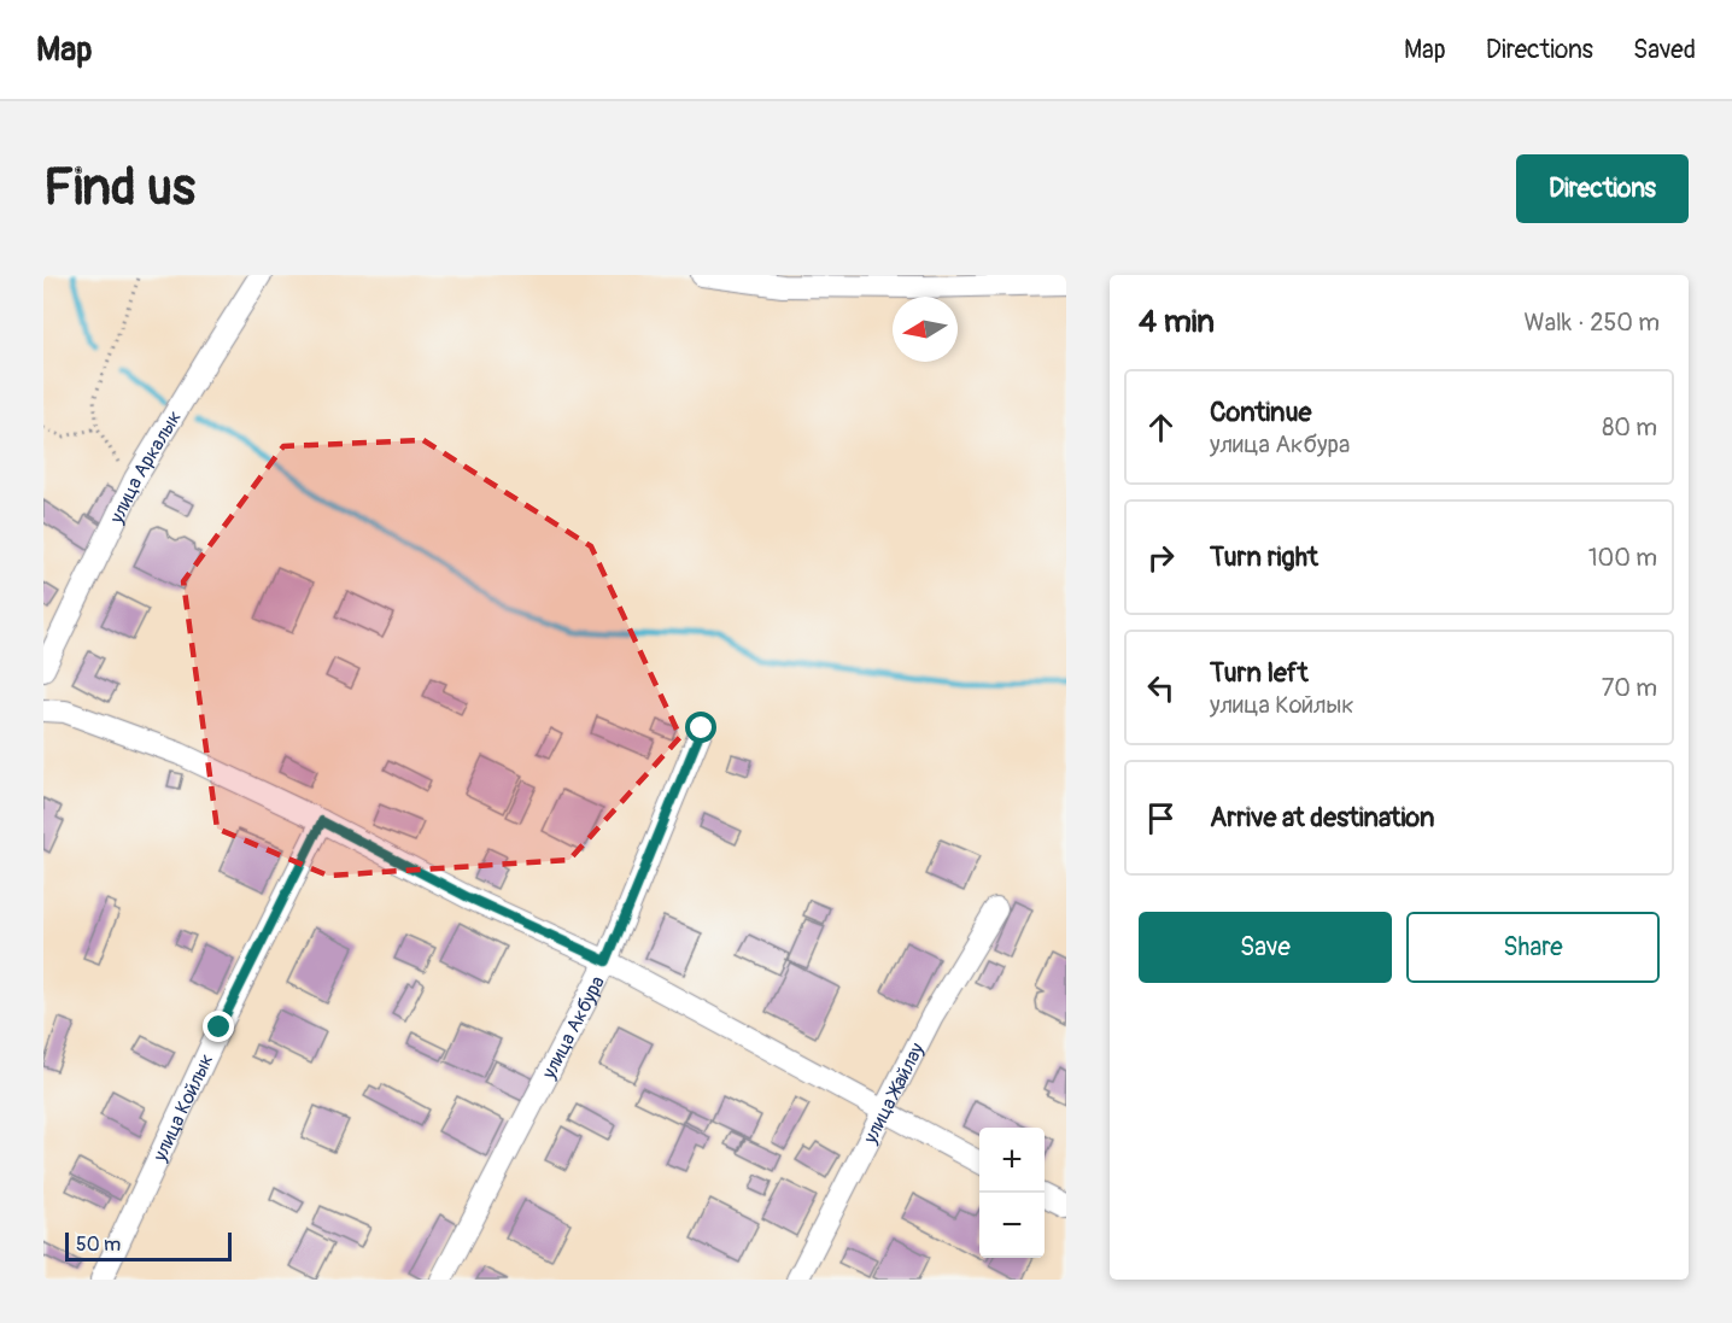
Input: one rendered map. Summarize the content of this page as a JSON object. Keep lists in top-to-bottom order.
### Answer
{
  "streets": {
    "street": [
      "улица Аркалык",
      "улица Акбура",
      "улица Жайлау",
      "улица Койлык"
    ]
  },
  "scale_bar": "50 m",
  "north": "left",
  "page": {
    "header": "Map",
    "nav": ["Map", "Directions", "Saved"],
    "buttons": [
      "Directions",
      ["Save", "Share"]
    ],
    "title": "Find us",
    "heading": ["4 min", "Walk · 250 m"],
    "list": [
      ["Continue", "улица Акбура", "80 m"],
      ["Turn right", "100 m"],
      ["Turn left", "улица Койлык", "70 m"],
      "Arrive at destination"
    ],
    "map_buttons": ["+", "−"],
    "scale": "50 m"
  }
}
